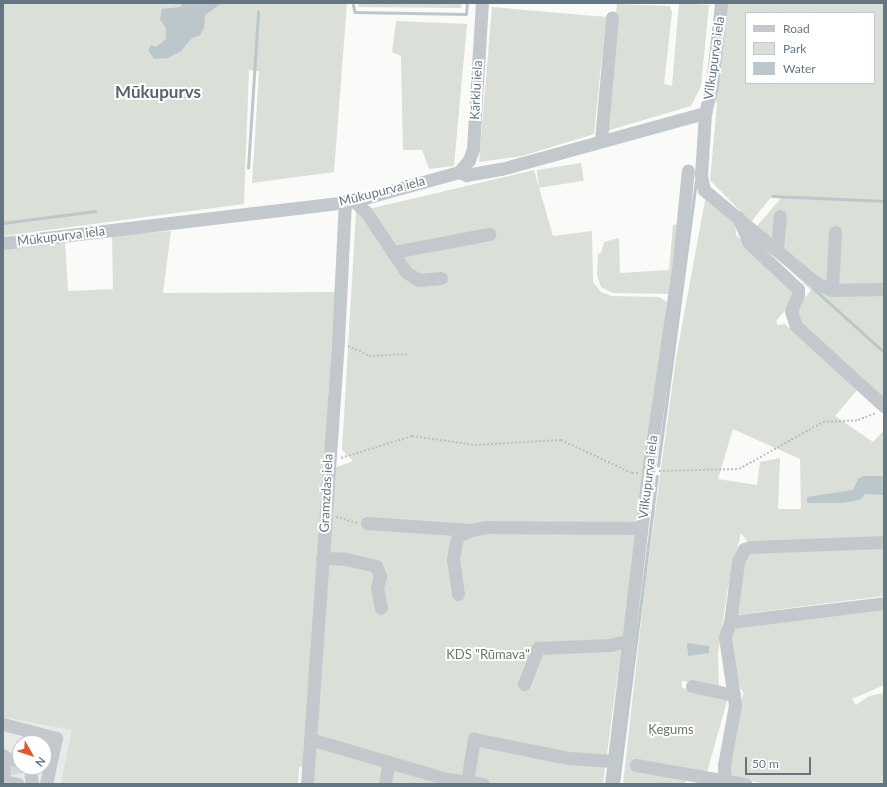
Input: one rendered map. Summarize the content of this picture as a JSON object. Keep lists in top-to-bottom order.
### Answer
{
  "streets": {
    "street": [
      "Vilkupurva iela",
      "Kārklu iela",
      "Mūkupurva iela",
      "Gramzdas iela"
    ]
  },
  "crossings": [
    ["Vilkupurva iela", "Mūkupurva iela"],
    ["Kārklu iela", "Mūkupurva iela"],
    ["Mūkupurva iela", "Gramzdas iela"]
  ],
  "districts": ["Mūkupurvs"],
  "parks": ["KDS \"Rūmava\"", "Ķegums"],
  "legend": ["Road", "Park", "Water"],
  "scale_bar": "50 m",
  "north": "bottom right"
}
